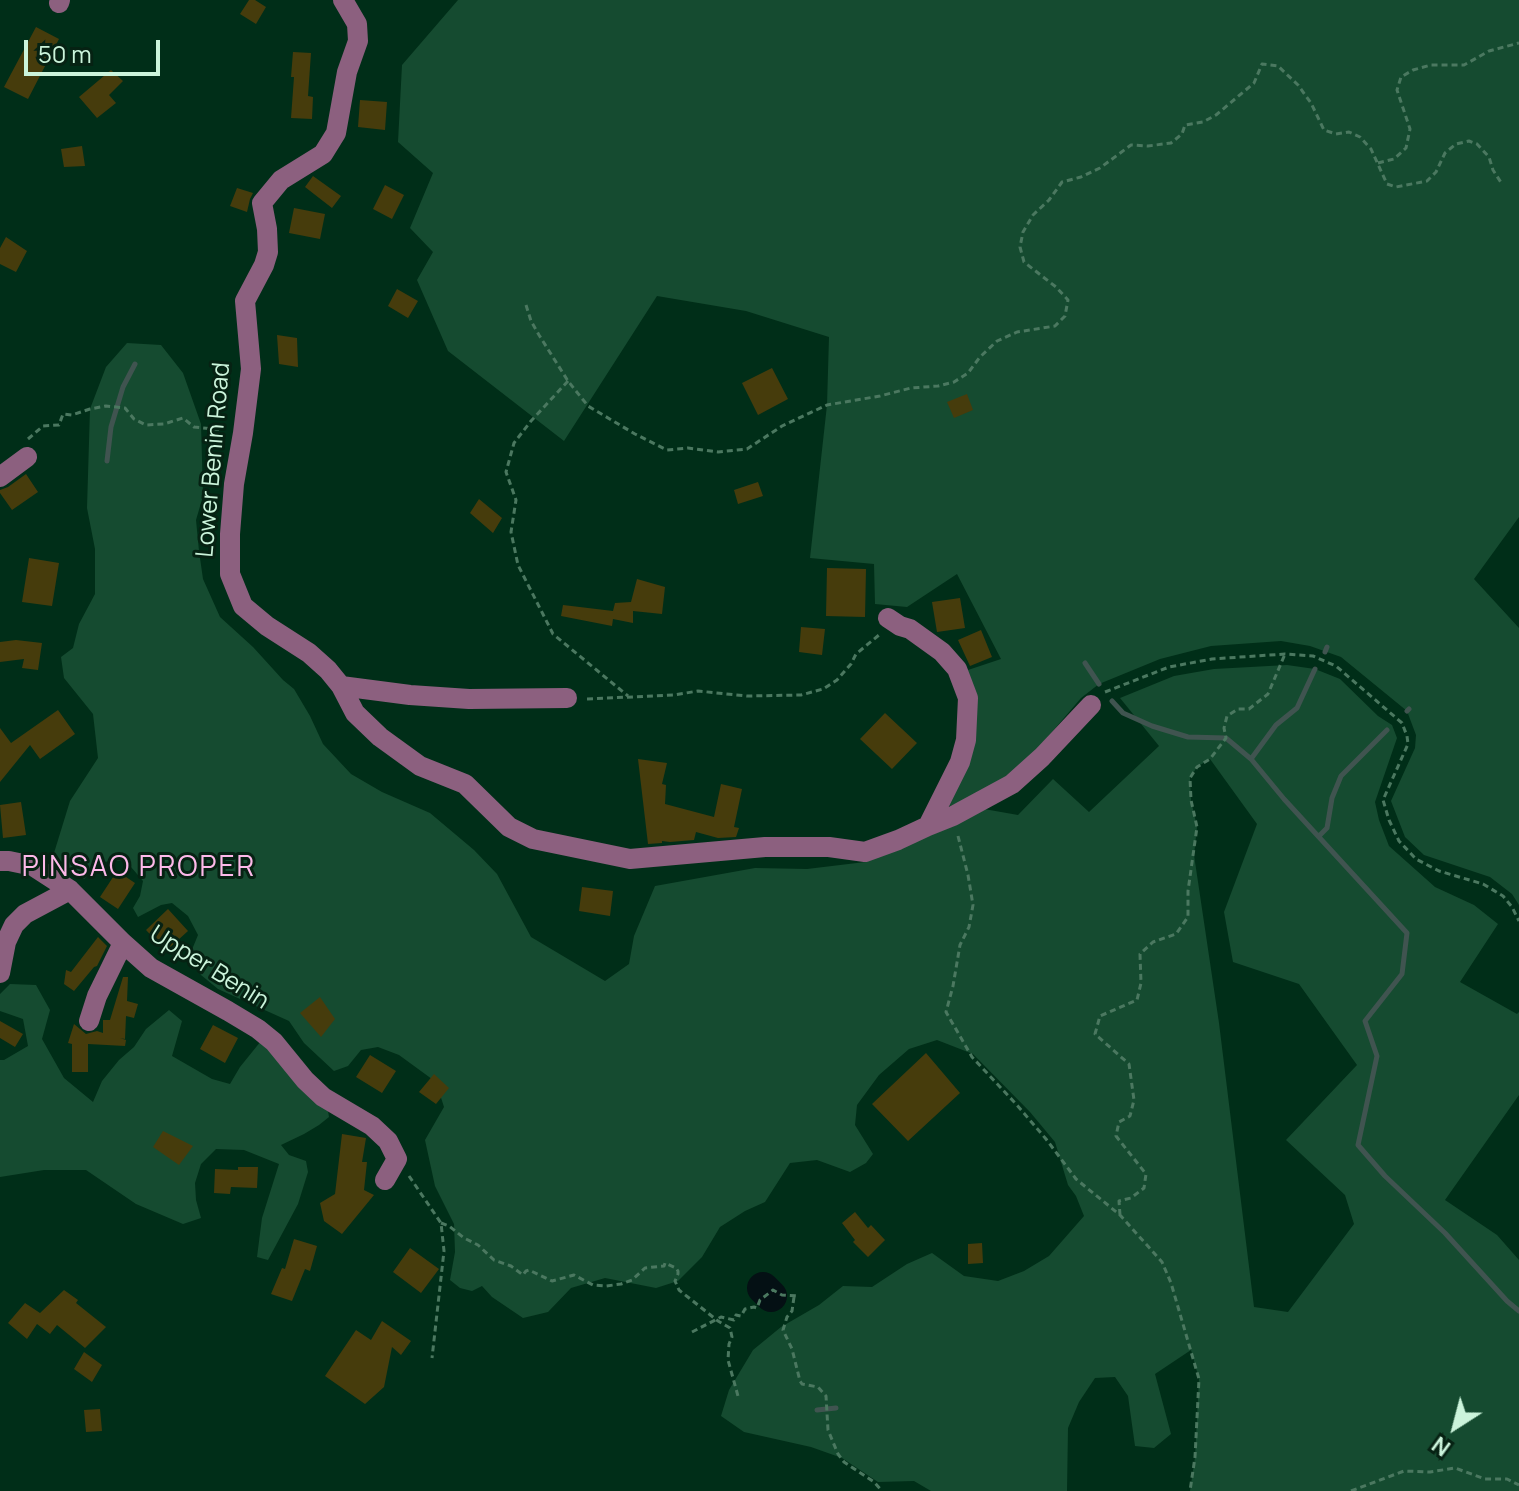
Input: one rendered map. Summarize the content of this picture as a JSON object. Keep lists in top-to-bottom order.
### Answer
{
  "streets": {
    "street": ["Lower Benin Road", "Upper Benin"]
  },
  "districts": ["PINSAO PROPER"],
  "scale_bar": "50 m",
  "north": "bottom left"
}
